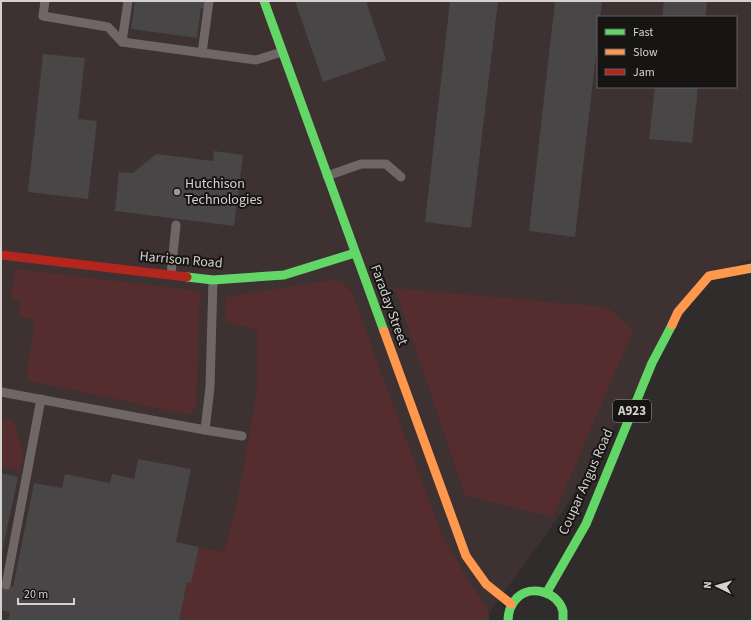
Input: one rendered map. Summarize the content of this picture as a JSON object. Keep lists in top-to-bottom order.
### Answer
{
  "streets": {
    "street": [
      "Harrison Road",
      "Faraday Street",
      "A923",
      "Coupar Angus Road"
    ]
  },
  "crossings": [
    ["Harrison Road", "Faraday Street"]
  ],
  "places": ["Hutchison Technologies"],
  "legend": ["Fast", "Slow", "Jam"],
  "scale_bar": "20 m",
  "north": "left"
}
